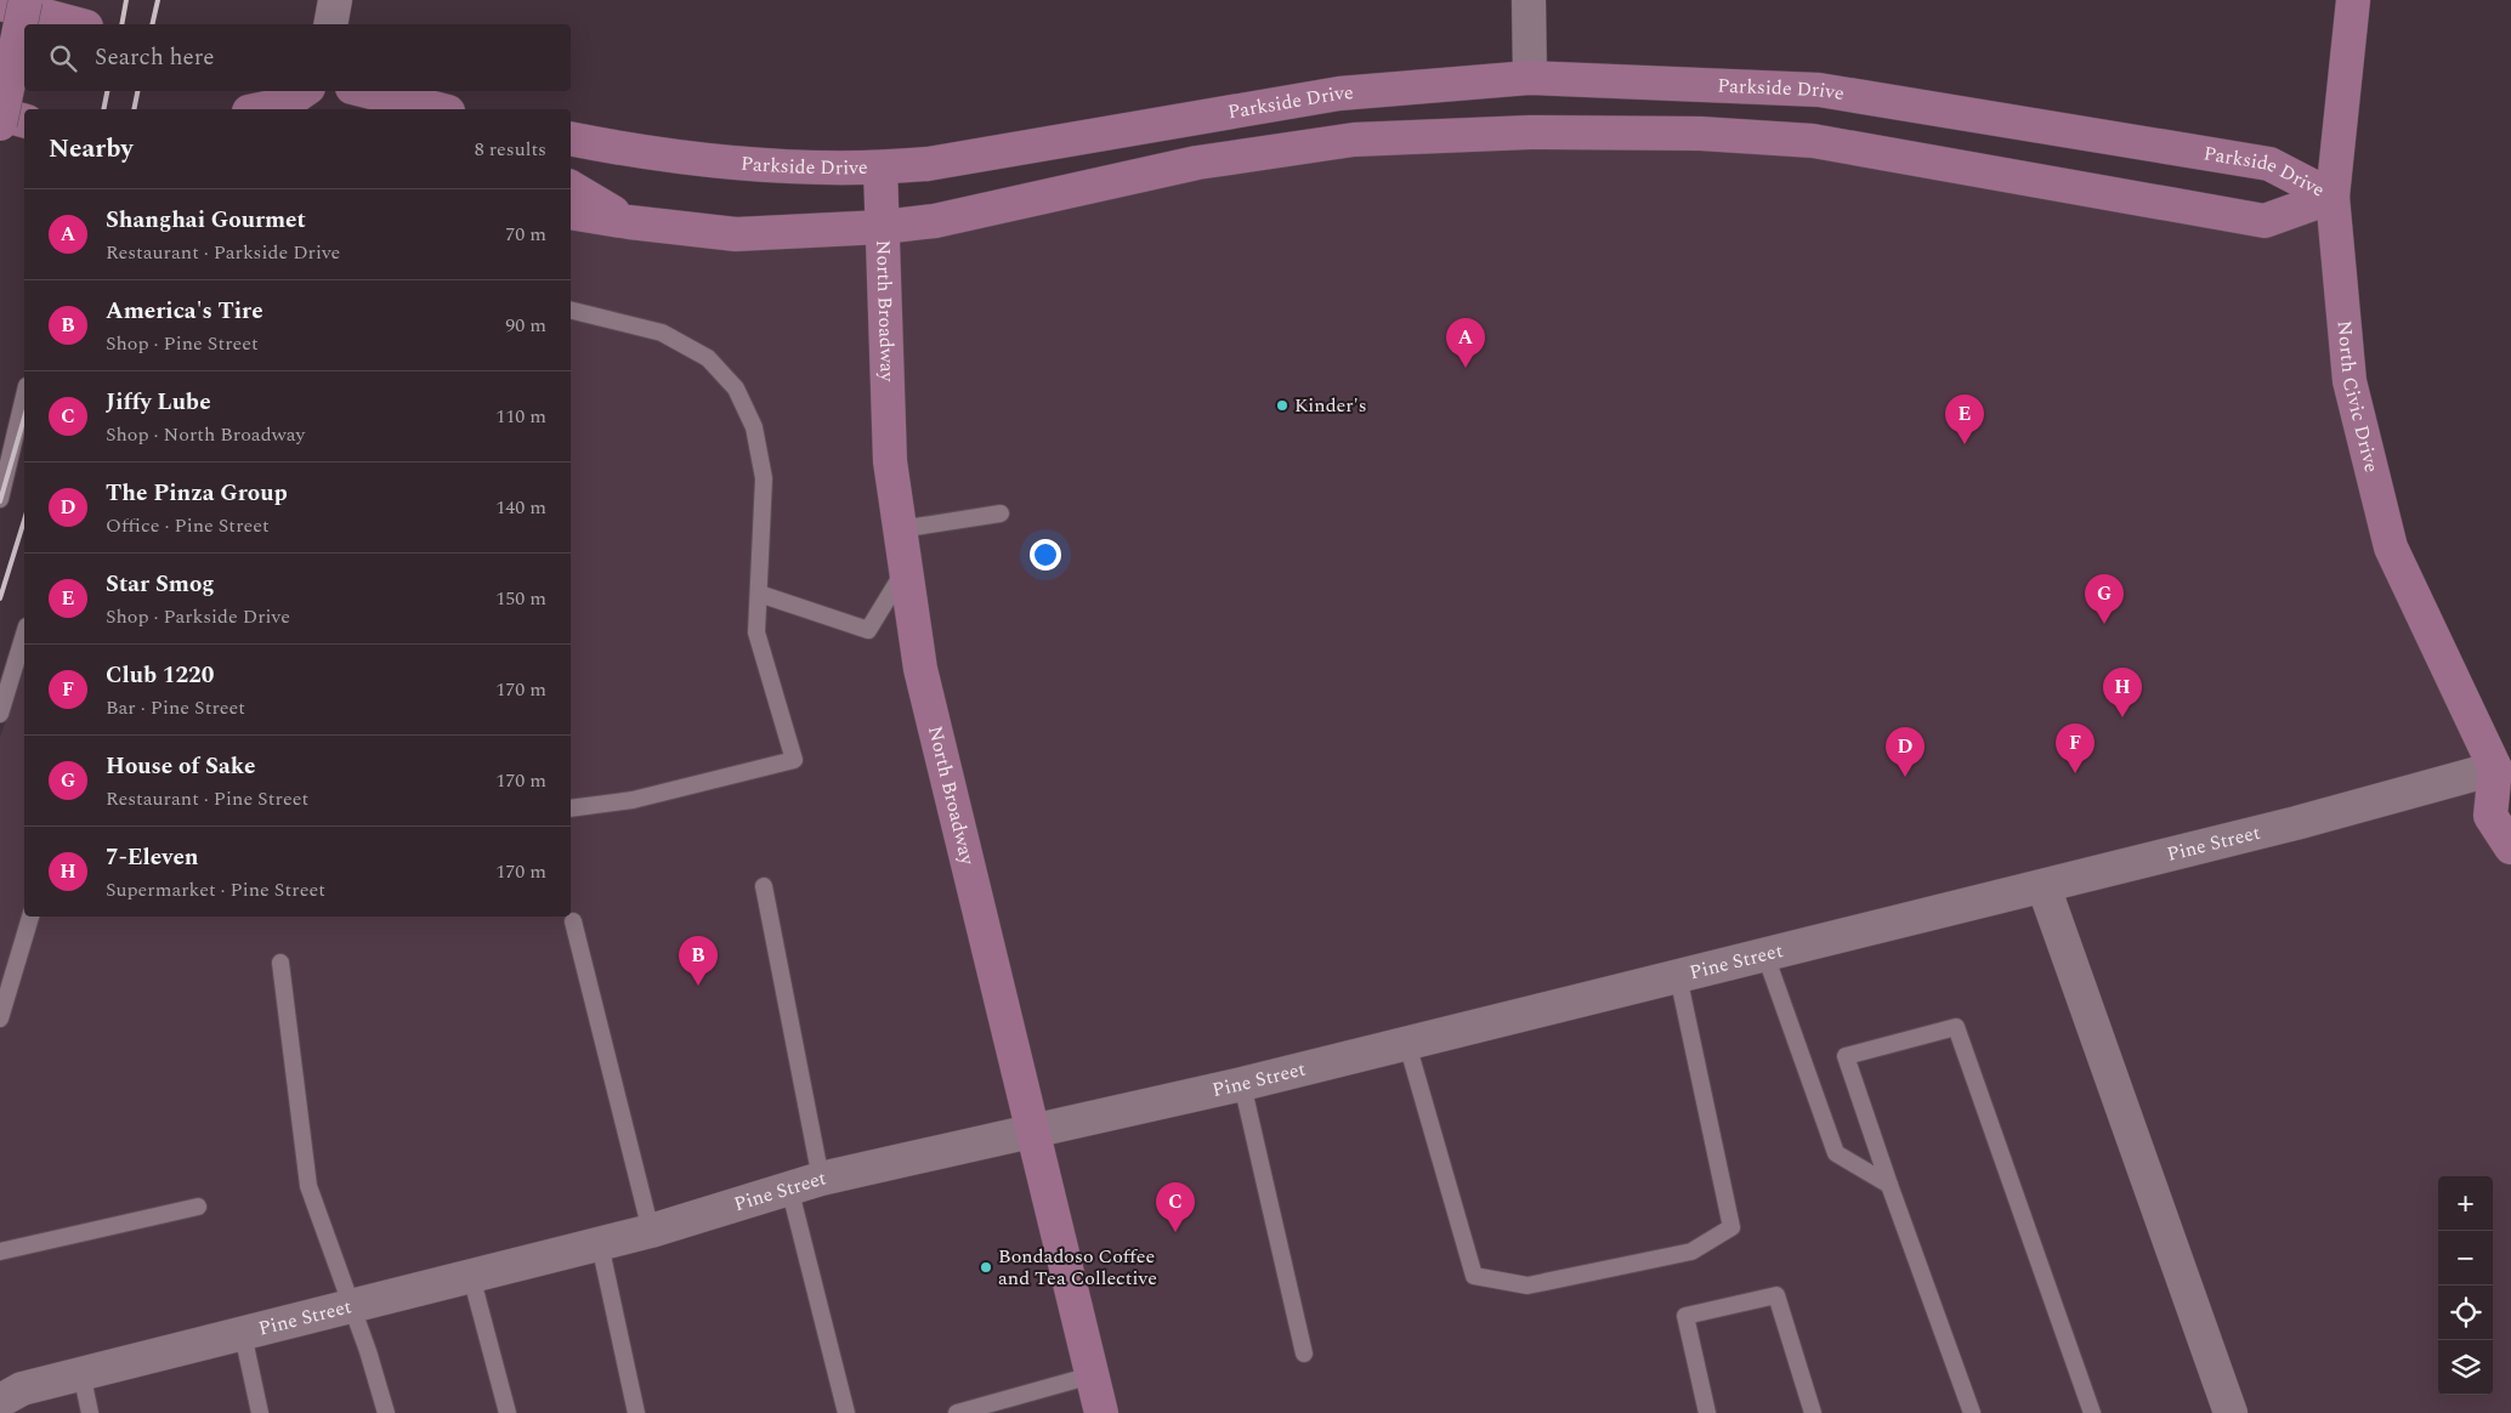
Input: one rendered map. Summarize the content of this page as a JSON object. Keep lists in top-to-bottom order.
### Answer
{
  "streets": {
    "street": [
      "Parkside Drive",
      "North Broadway",
      "North Civic Drive",
      "Pine Street"
    ]
  },
  "crossings": [
    ["Parkside Drive", "North Broadway"],
    ["Parkside Drive", "North Civic Drive"],
    ["North Broadway", "Pine Street"],
    ["North Civic Drive", "Pine Street"]
  ],
  "places": ["Kinder's", "Bondadoso Coffee and Tea Collective"],
  "page": {
    "search": "Search here",
    "heading": ["Nearby", "8 results"],
    "list": [
      {
        "mark": "A",
        "name": "Shanghai Gourmet",
        "note": "Restaurant · Parkside Drive",
        "value": "70 m"
      },
      {
        "mark": "B",
        "name": "America's Tire",
        "note": "Shop · Pine Street",
        "value": "90 m"
      },
      {
        "mark": "C",
        "name": "Jiffy Lube",
        "note": "Shop · North Broadway",
        "value": "110 m"
      },
      {
        "mark": "D",
        "name": "The Pinza Group",
        "note": "Office · Pine Street",
        "value": "140 m"
      },
      {
        "mark": "E",
        "name": "Star Smog",
        "note": "Shop · Parkside Drive",
        "value": "150 m"
      },
      {
        "mark": "F",
        "name": "Club 1220",
        "note": "Bar · Pine Street",
        "value": "170 m"
      },
      {
        "mark": "G",
        "name": "House of Sake",
        "note": "Restaurant · Pine Street",
        "value": "170 m"
      },
      {
        "mark": "H",
        "name": "7-Eleven",
        "note": "Supermarket · Pine Street",
        "value": "170 m"
      }
    ],
    "pins": [
      "A",
      "E",
      "G",
      "H",
      "F",
      "D",
      "B",
      "C"
    ],
    "map_buttons": ["+", "−"]
  }
}
